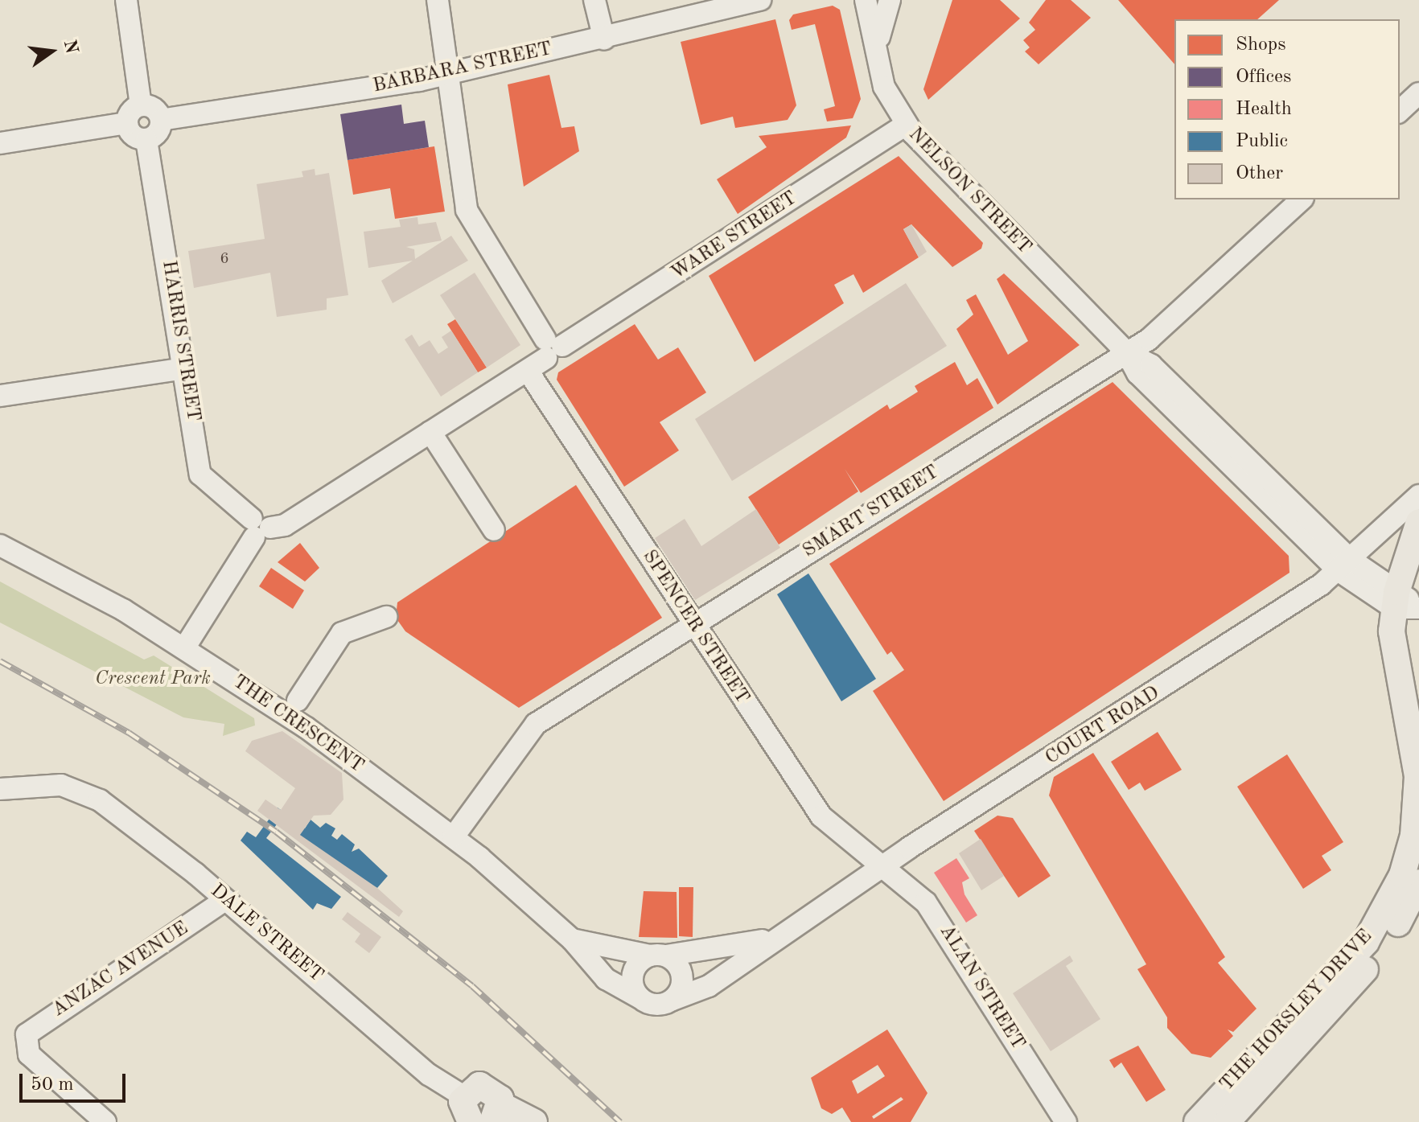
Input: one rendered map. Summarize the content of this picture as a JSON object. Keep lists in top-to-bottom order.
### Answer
{
  "streets": {
    "main road": ["THE HORSLEY DRIVE"],
    "street": [
      "BARBARA STREET",
      "NELSON STREET",
      "WARE STREET",
      "HARRIS STREET",
      "SMART STREET",
      "SPENCER STREET",
      "THE CRESCENT",
      "COURT ROAD",
      "DALE STREET",
      "ANZAC AVENUE",
      "ALAN STREET"
    ]
  },
  "crossings": [
    ["BARBARA STREET", "HARRIS STREET"],
    ["NELSON STREET", "WARE STREET"],
    ["NELSON STREET", "SMART STREET"],
    ["NELSON STREET", "COURT ROAD"],
    ["NELSON STREET", "THE HORSLEY DRIVE"],
    ["WARE STREET", "HARRIS STREET"],
    ["WARE STREET", "SPENCER STREET"],
    ["SMART STREET", "SPENCER STREET"],
    ["SMART STREET", "THE CRESCENT"],
    ["SPENCER STREET", "COURT ROAD"],
    ["SPENCER STREET", "ALAN STREET"],
    ["THE CRESCENT", "COURT ROAD"],
    ["COURT ROAD", "ALAN STREET"],
    ["DALE STREET", "ANZAC AVENUE"]
  ],
  "parks": ["Crescent Park"],
  "house_numbers": ["6"],
  "legend": [
    "Shops",
    "Offices",
    "Health",
    "Public",
    "Other"
  ],
  "scale_bar": "50 m",
  "north": "right"
}
